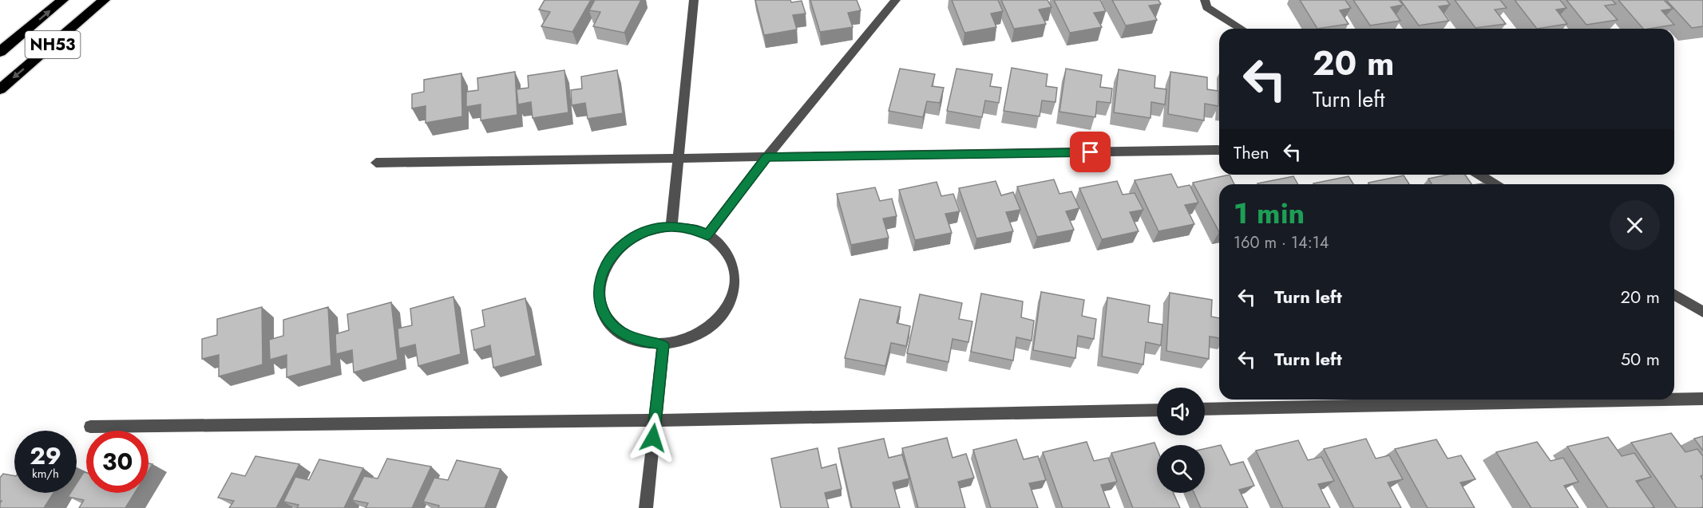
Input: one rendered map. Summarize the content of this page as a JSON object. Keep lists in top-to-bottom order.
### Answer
{
  "streets": {
    "highway": ["NH53"]
  },
  "page": {
    "turn": ["20 m", "Turn left"],
    "then": "Then",
    "heading": ["1 min", "160 m · 14:14"],
    "list": [
      {
        "name": "Turn left",
        "value": "20 m"
      },
      {
        "name": "Turn left",
        "value": "50 m"
      }
    ],
    "speed": "29 km/h",
    "limit": "30"
  }
}
